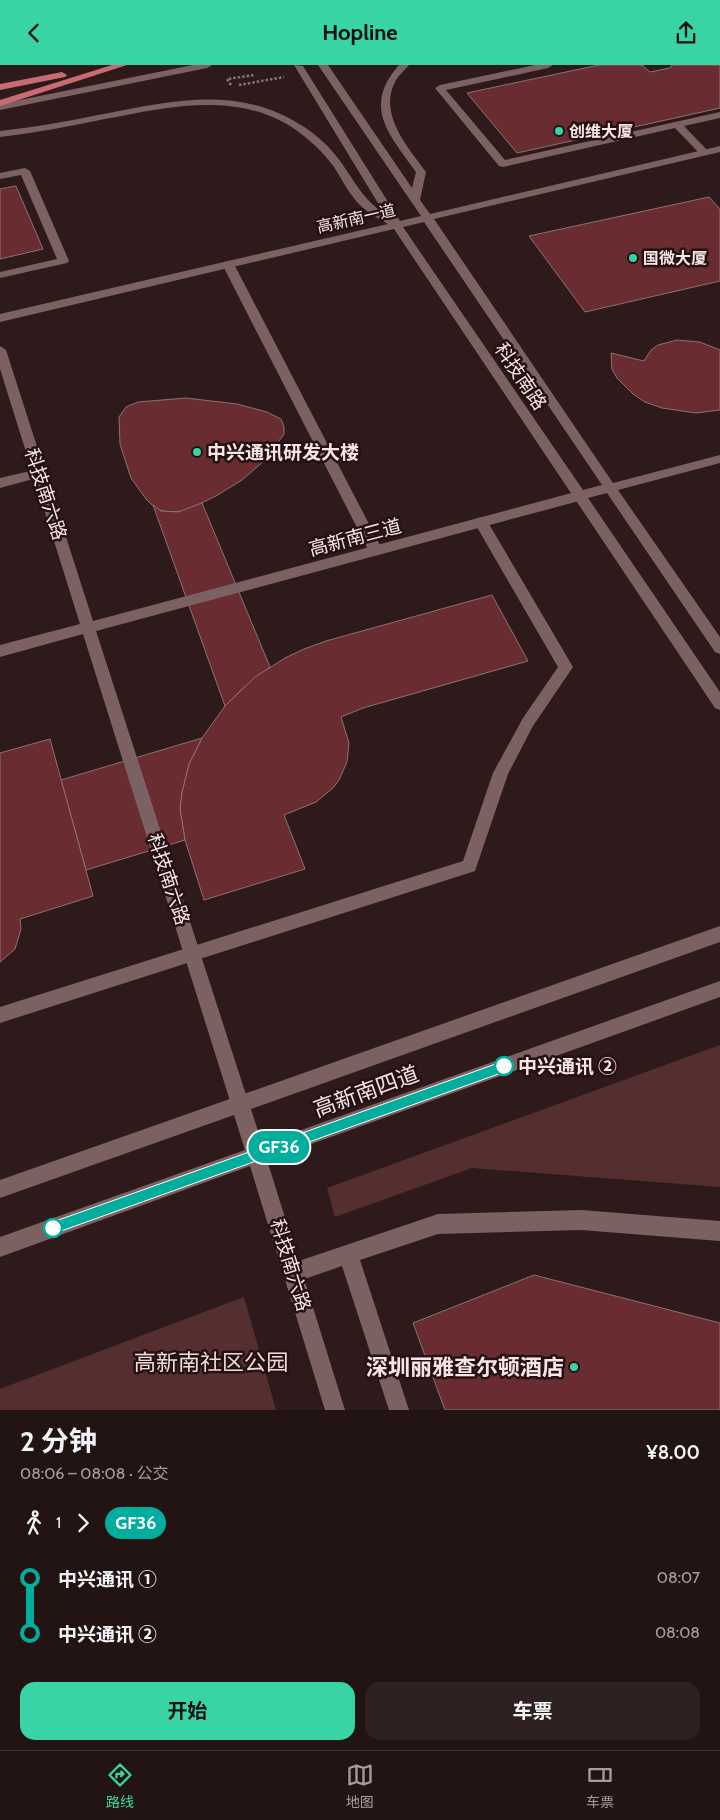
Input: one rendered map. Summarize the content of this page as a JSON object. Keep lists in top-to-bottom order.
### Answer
{
  "streets": {
    "main road": [
      "高新南一道",
      "科技南路",
      "科技南六路",
      "高新南三道",
      "高新南四道"
    ]
  },
  "crossings": [
    ["高新南一道", "科技南路"],
    ["科技南路", "高新南三道"],
    ["科技南六路", "高新南三道"],
    ["科技南六路", "高新南四道"]
  ],
  "parks": ["高新南社区公园"],
  "places": [
    "创维大厦",
    "国微大厦",
    "中兴通讯研发大楼",
    "中兴通讯 ②",
    "深圳丽雅查尔顿酒店"
  ],
  "lines": ["bus line GF36"],
  "page": {
    "header": "Hopline",
    "on_map": "GF36",
    "heading": ["2 分钟", "08:06 – 08:08 · 公交", "¥8.00"],
    "legs": ["1", "GF36"],
    "list": [
      {
        "name": "中兴通讯 ①",
        "value": "08:07"
      },
      {
        "name": "中兴通讯 ②",
        "value": "08:08"
      }
    ],
    "buttons": ["开始", "车票"],
    "tabs": ["路线", "地图", "车票"]
  }
}
